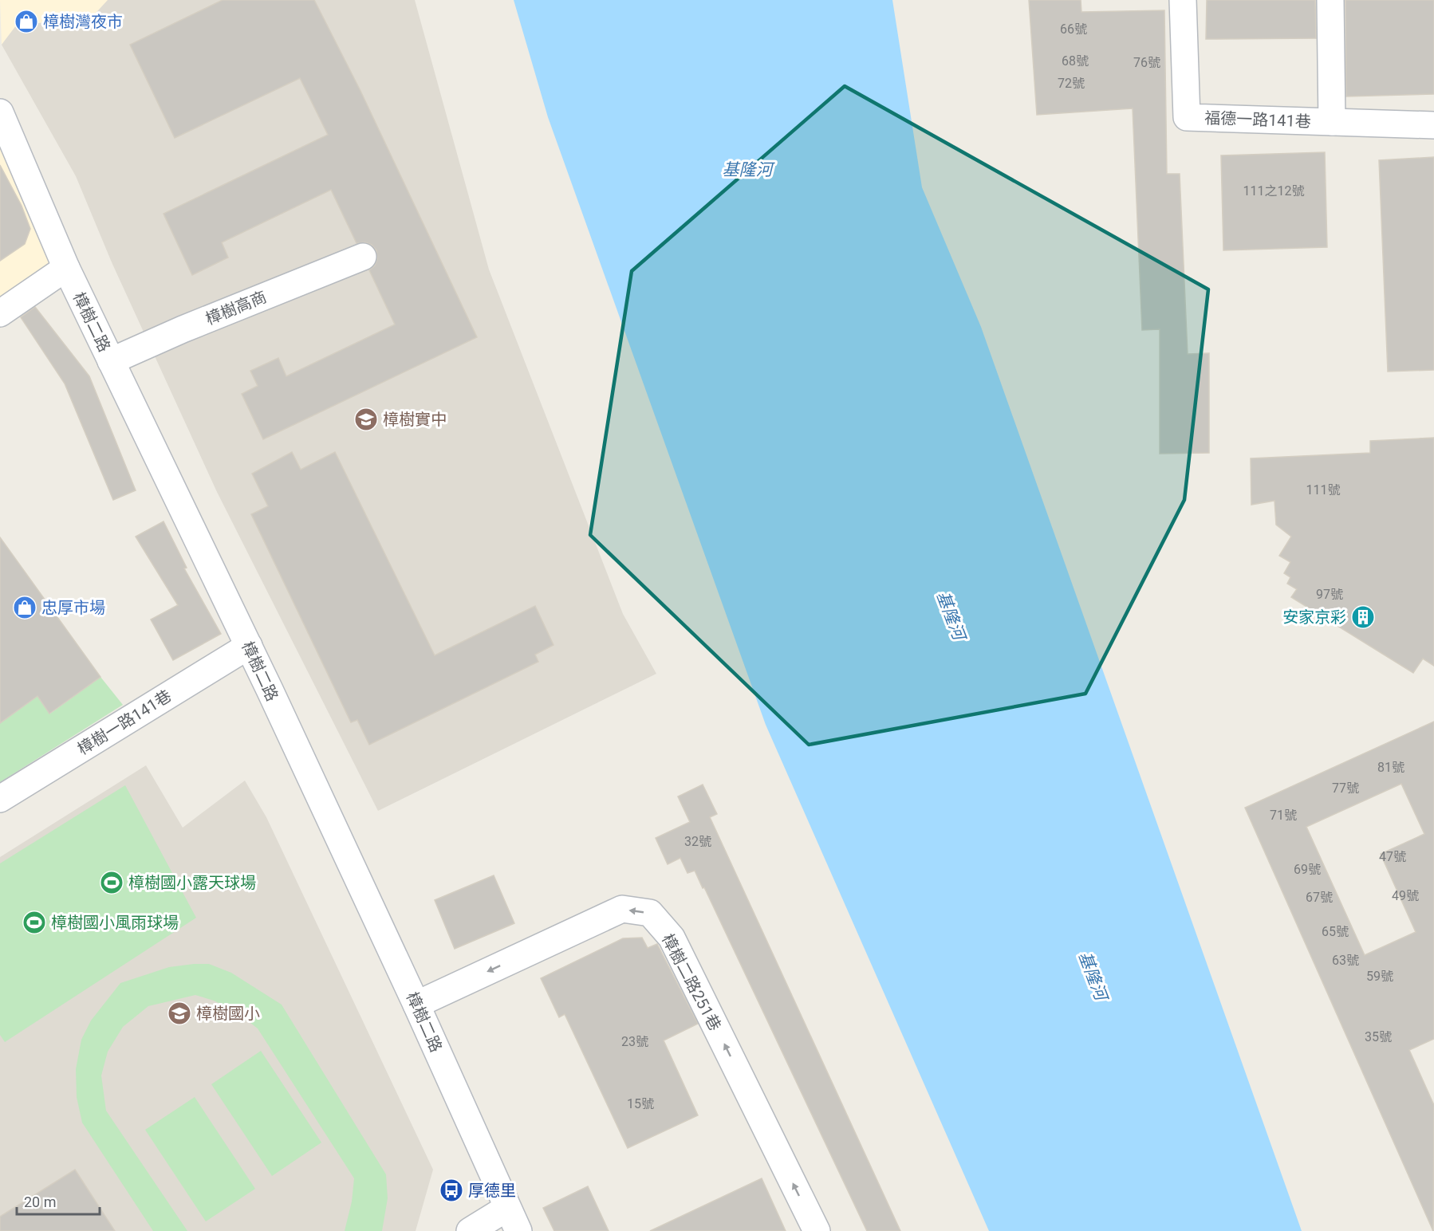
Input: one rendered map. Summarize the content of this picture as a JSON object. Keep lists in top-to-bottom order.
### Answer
{
  "streets": {
    "street": [
      "福德一路141巷",
      "樟樹高商",
      "樟樹二路",
      "樟樹一路141巷",
      "樟樹二路251巷"
    ]
  },
  "crossings": [
    ["樟樹高商", "樟樹二路"],
    ["樟樹二路", "樟樹一路141巷"],
    ["樟樹二路", "樟樹二路251巷"]
  ],
  "water": ["基隆河"],
  "places": {
    "shop": ["樟樹灣夜市", "忠厚市場"],
    "school or university": ["樟樹實中", "樟樹國小"],
    "building": ["安家京彩"],
    "sports": ["樟樹國小露天球場", "樟樹國小風雨球場"],
    "bus stop": ["厚德里"]
  },
  "house_numbers": [
    "66號",
    "68號",
    "76號",
    "72號",
    "111之12號",
    "111號",
    "97號",
    "81號",
    "77號",
    "71號",
    "32號",
    "47號",
    "69號",
    "49號",
    "67號",
    "65號",
    "63號",
    "59號",
    "35號",
    "23號",
    "15號"
  ],
  "scale_bar": "20 m"
}
